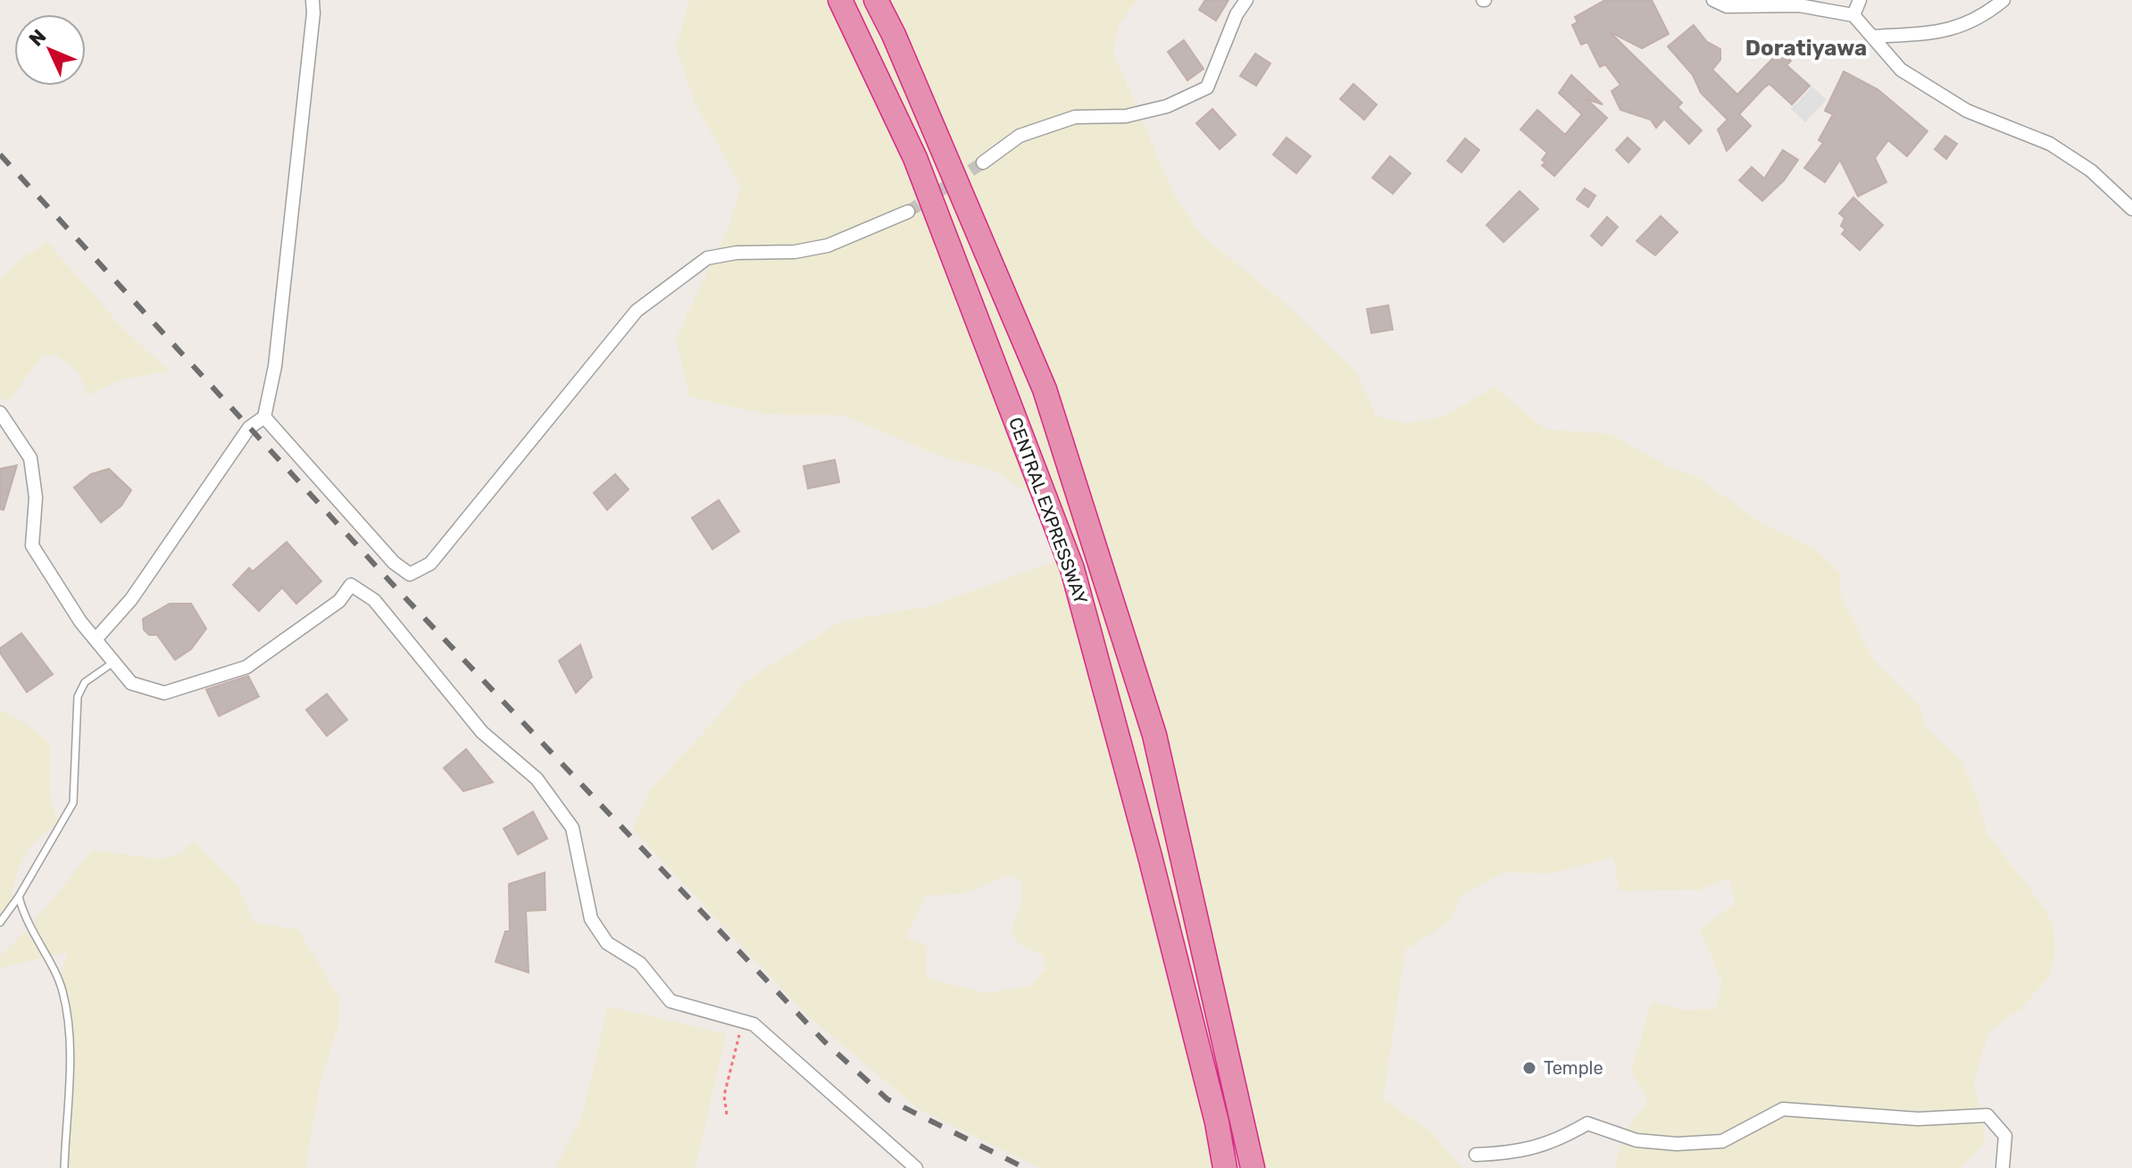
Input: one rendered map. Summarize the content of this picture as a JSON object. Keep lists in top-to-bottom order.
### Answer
{
  "streets": {
    "highway": ["CENTRAL EXPRESSWAY"]
  },
  "districts": ["Doratiyawa"],
  "places": ["Temple"],
  "north": "top left"
}
